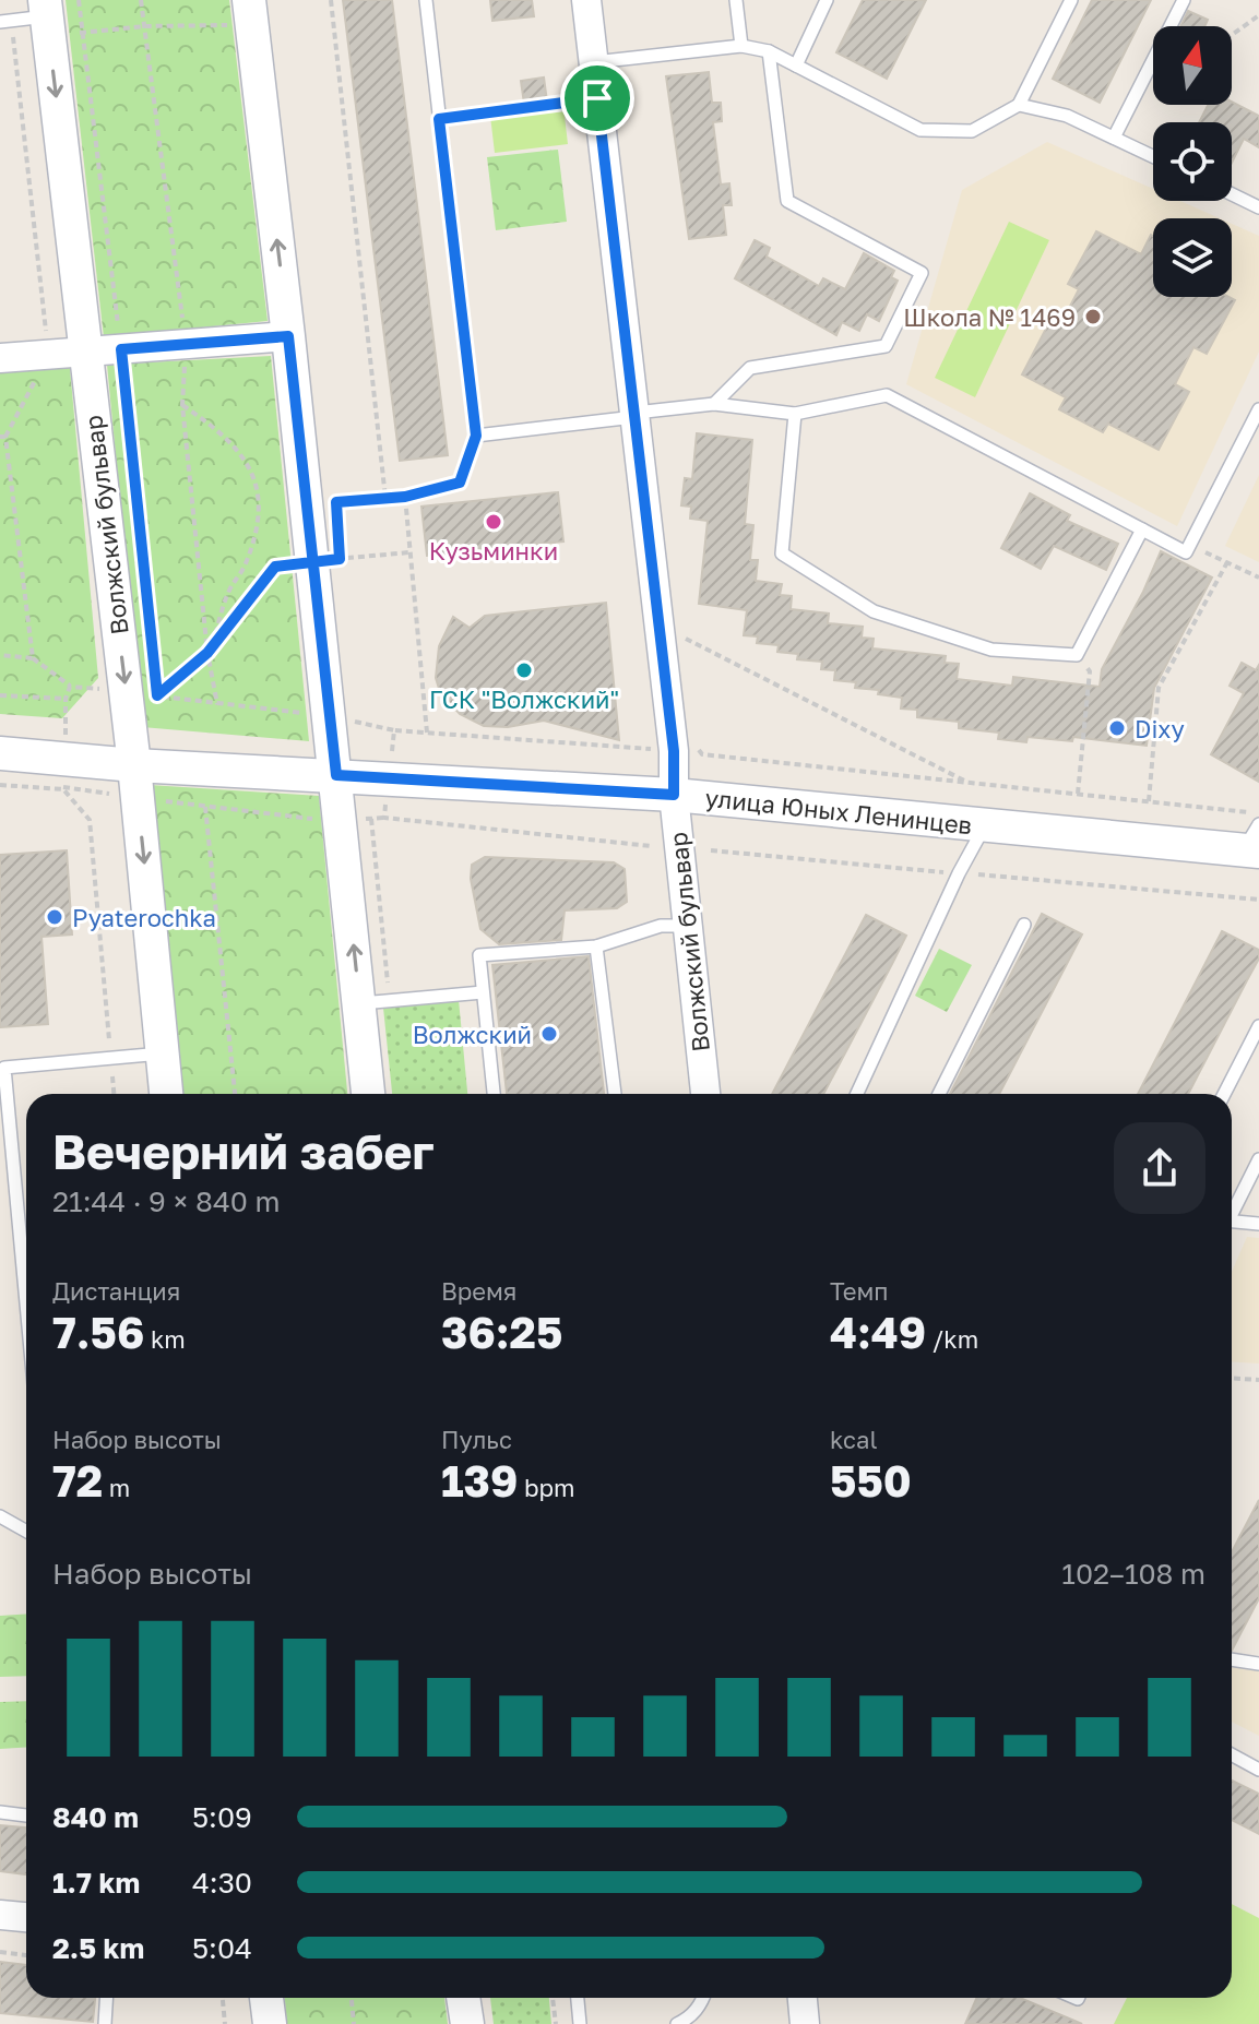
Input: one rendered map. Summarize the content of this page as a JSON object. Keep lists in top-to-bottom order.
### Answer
{
  "streets": {
    "main road": ["Волжский бульвар", "улица Юных Ленинцев"]
  },
  "crossings": [
    ["Волжский бульвар", "улица Юных Ленинцев"]
  ],
  "one_way": ["Волжский бульвар"],
  "places": [
    "Школа № 1469",
    "Кузьминки",
    "ГСК \"Волжский\"",
    "Dixy",
    "Pyaterochka",
    "Волжский"
  ],
  "north": "top",
  "page": {
    "heading": ["Вечерний забег", "21:44 · 9 × 840 m"],
    "stats": [
      ["Дистанция", "7.56 km"],
      ["Время", "36:25"],
      ["Темп", "4:49 /km"],
      ["Набор высоты", "72 m"],
      ["Пульс", "139 bpm"],
      ["kcal", "550"]
    ],
    "chart": ["Набор высоты", "102–108 m"],
    "list": [
      {
        "name": "840 m",
        "note": "5:09"
      },
      {
        "name": "1.7 km",
        "note": "4:30"
      },
      {
        "name": "2.5 km",
        "note": "5:04"
      }
    ]
  }
}
